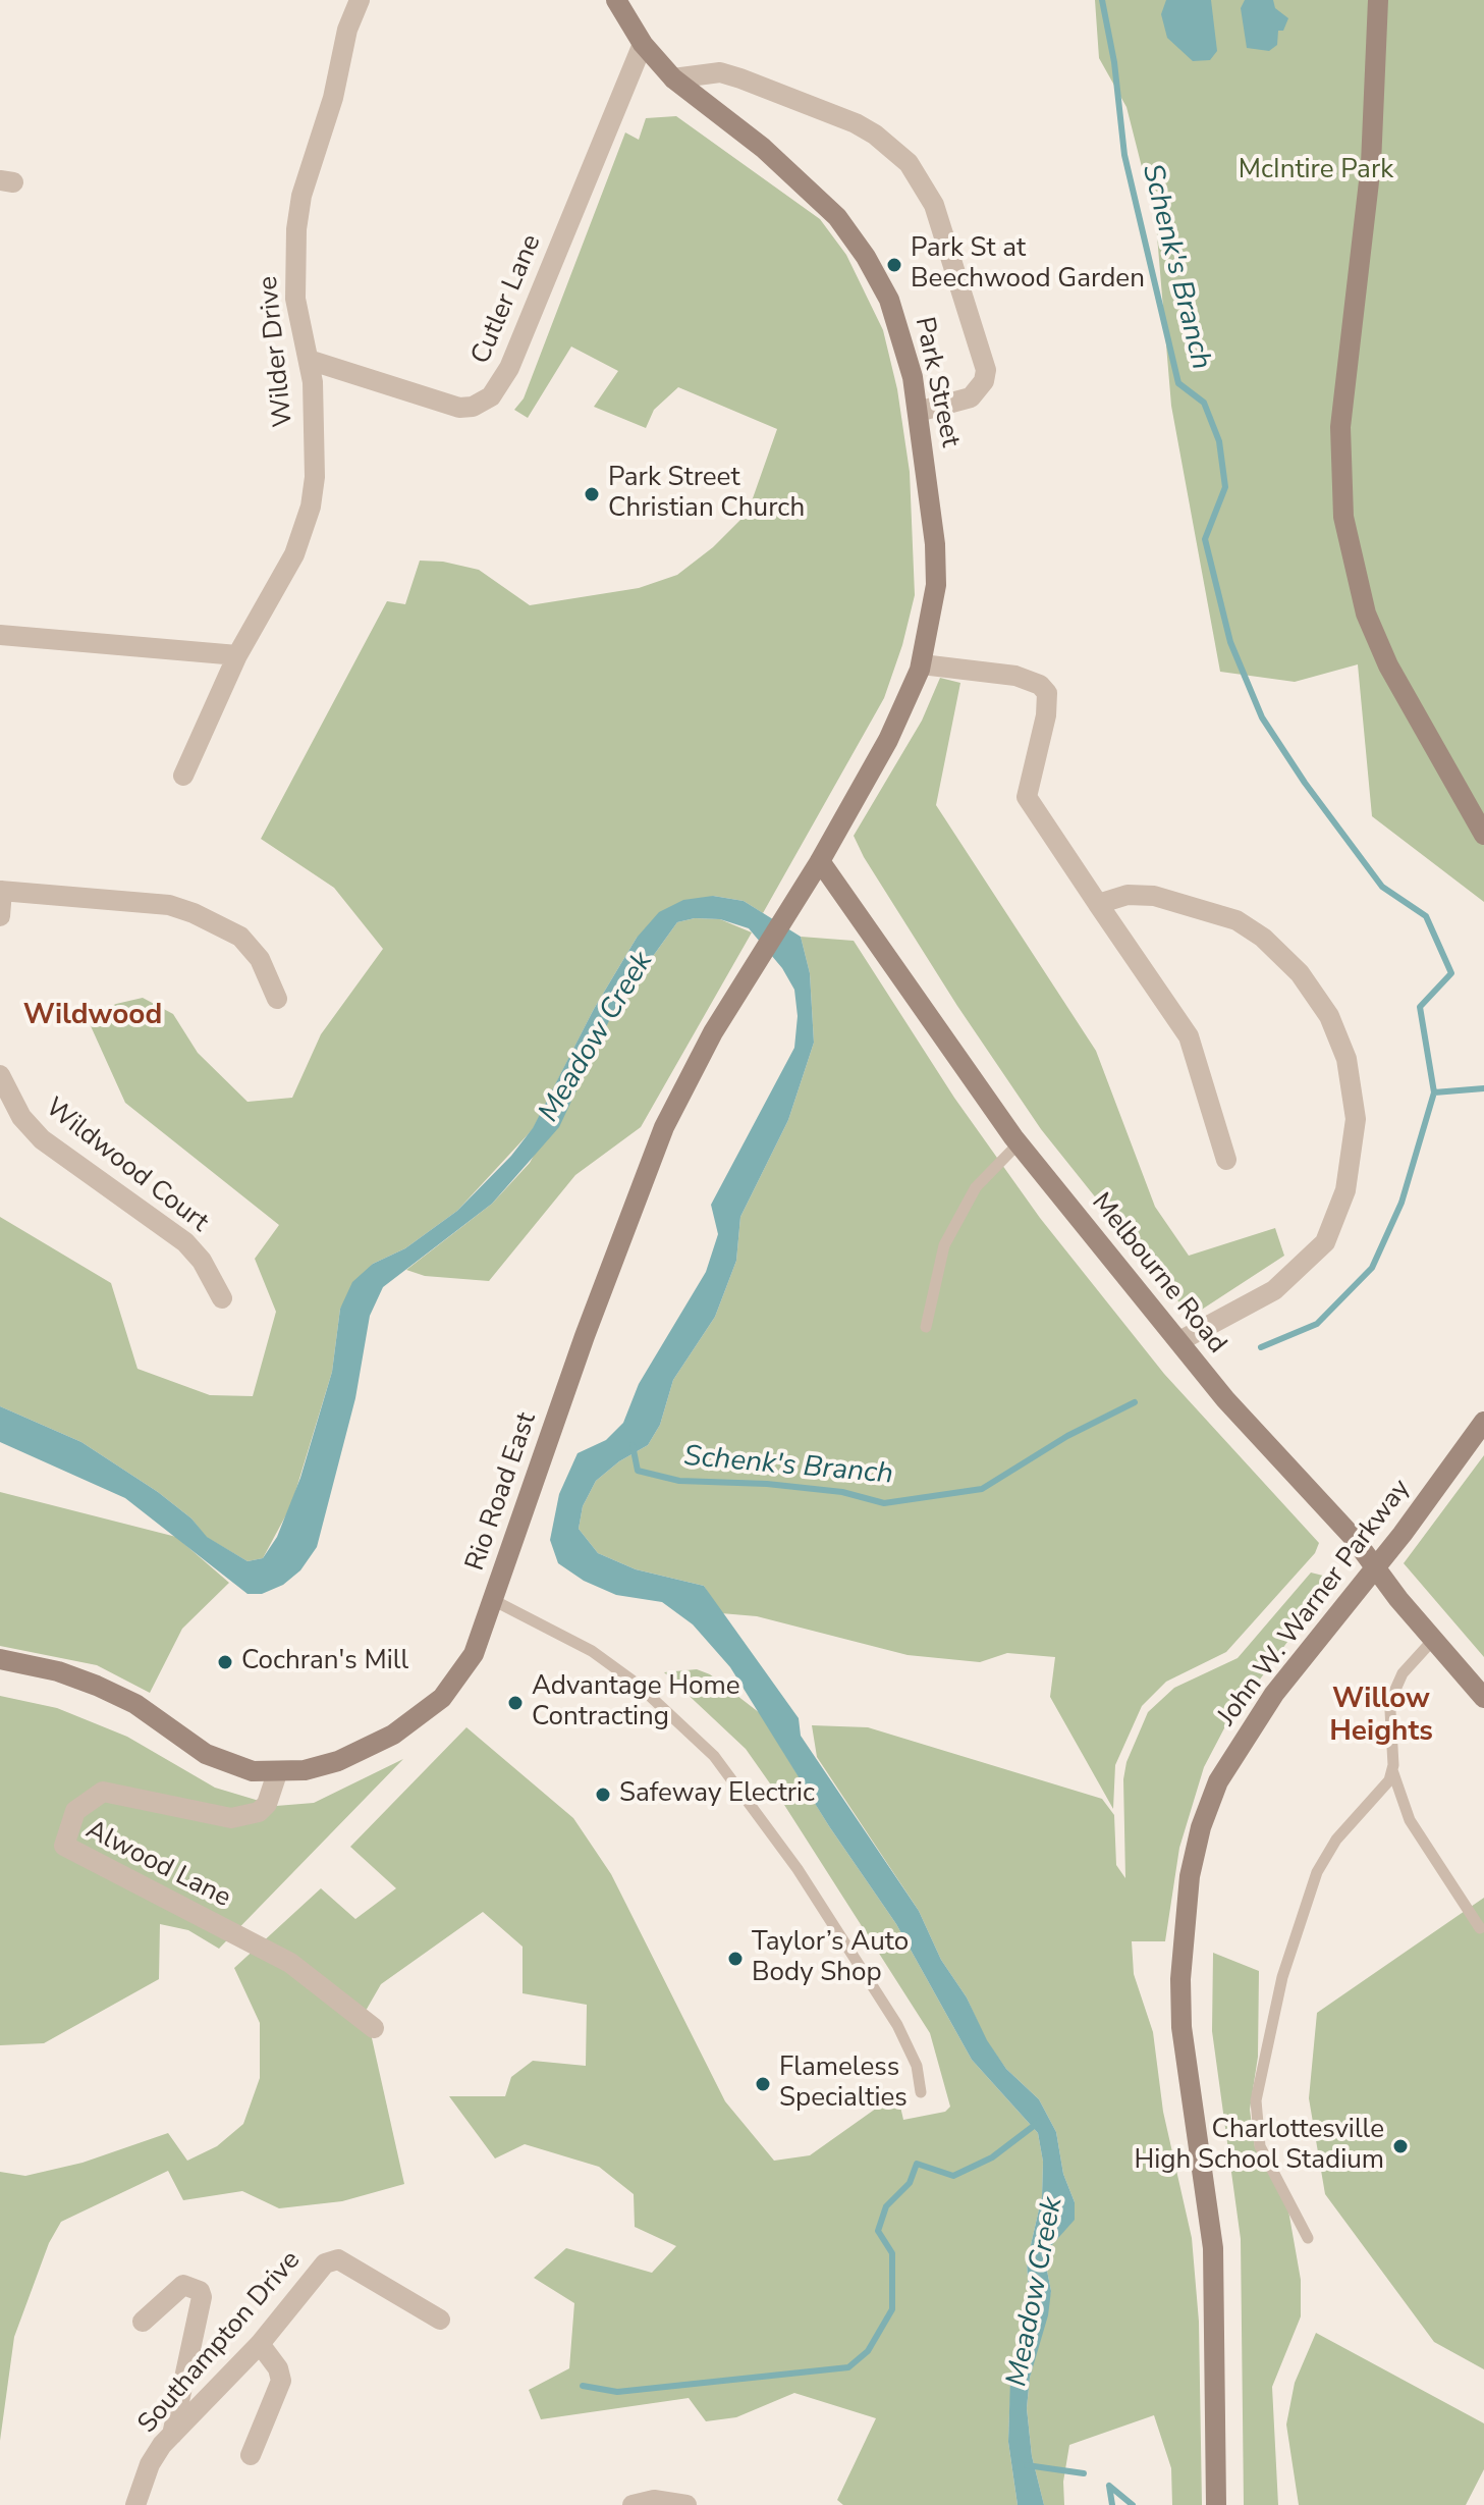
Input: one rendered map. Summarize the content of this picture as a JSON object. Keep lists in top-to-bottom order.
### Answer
{
  "streets": {
    "street": [
      "Cutler Lane",
      "Wilder Drive",
      "Park Street",
      "Wildwood Court",
      "Melbourne Road",
      "Rio Road East",
      "John W. Warner Parkway",
      "Alwood Lane",
      "Southampton Drive"
    ]
  },
  "crossings": [
    ["Cutler Lane", "Wilder Drive"],
    ["Cutler Lane", "Park Street"],
    ["Park Street", "Melbourne Road"],
    ["Park Street", "Rio Road East"],
    ["Melbourne Road", "Rio Road East"],
    ["Melbourne Road", "John W. Warner Parkway"],
    ["Rio Road East", "Alwood Lane"]
  ],
  "districts": ["Wildwood", "Willow Heights"],
  "water": ["Schenk's Branch", "Meadow Creek"],
  "parks": ["McIntire Park"],
  "places": [
    "Park St at Beechwood Garden",
    "Park Street Christian Church",
    "Cochran's Mill",
    "Advantage Home Contracting",
    "Safeway Electric",
    "Taylor’s Auto Body Shop",
    "Flameless Specialties",
    "Charlottesville High School Stadium"
  ]
}
